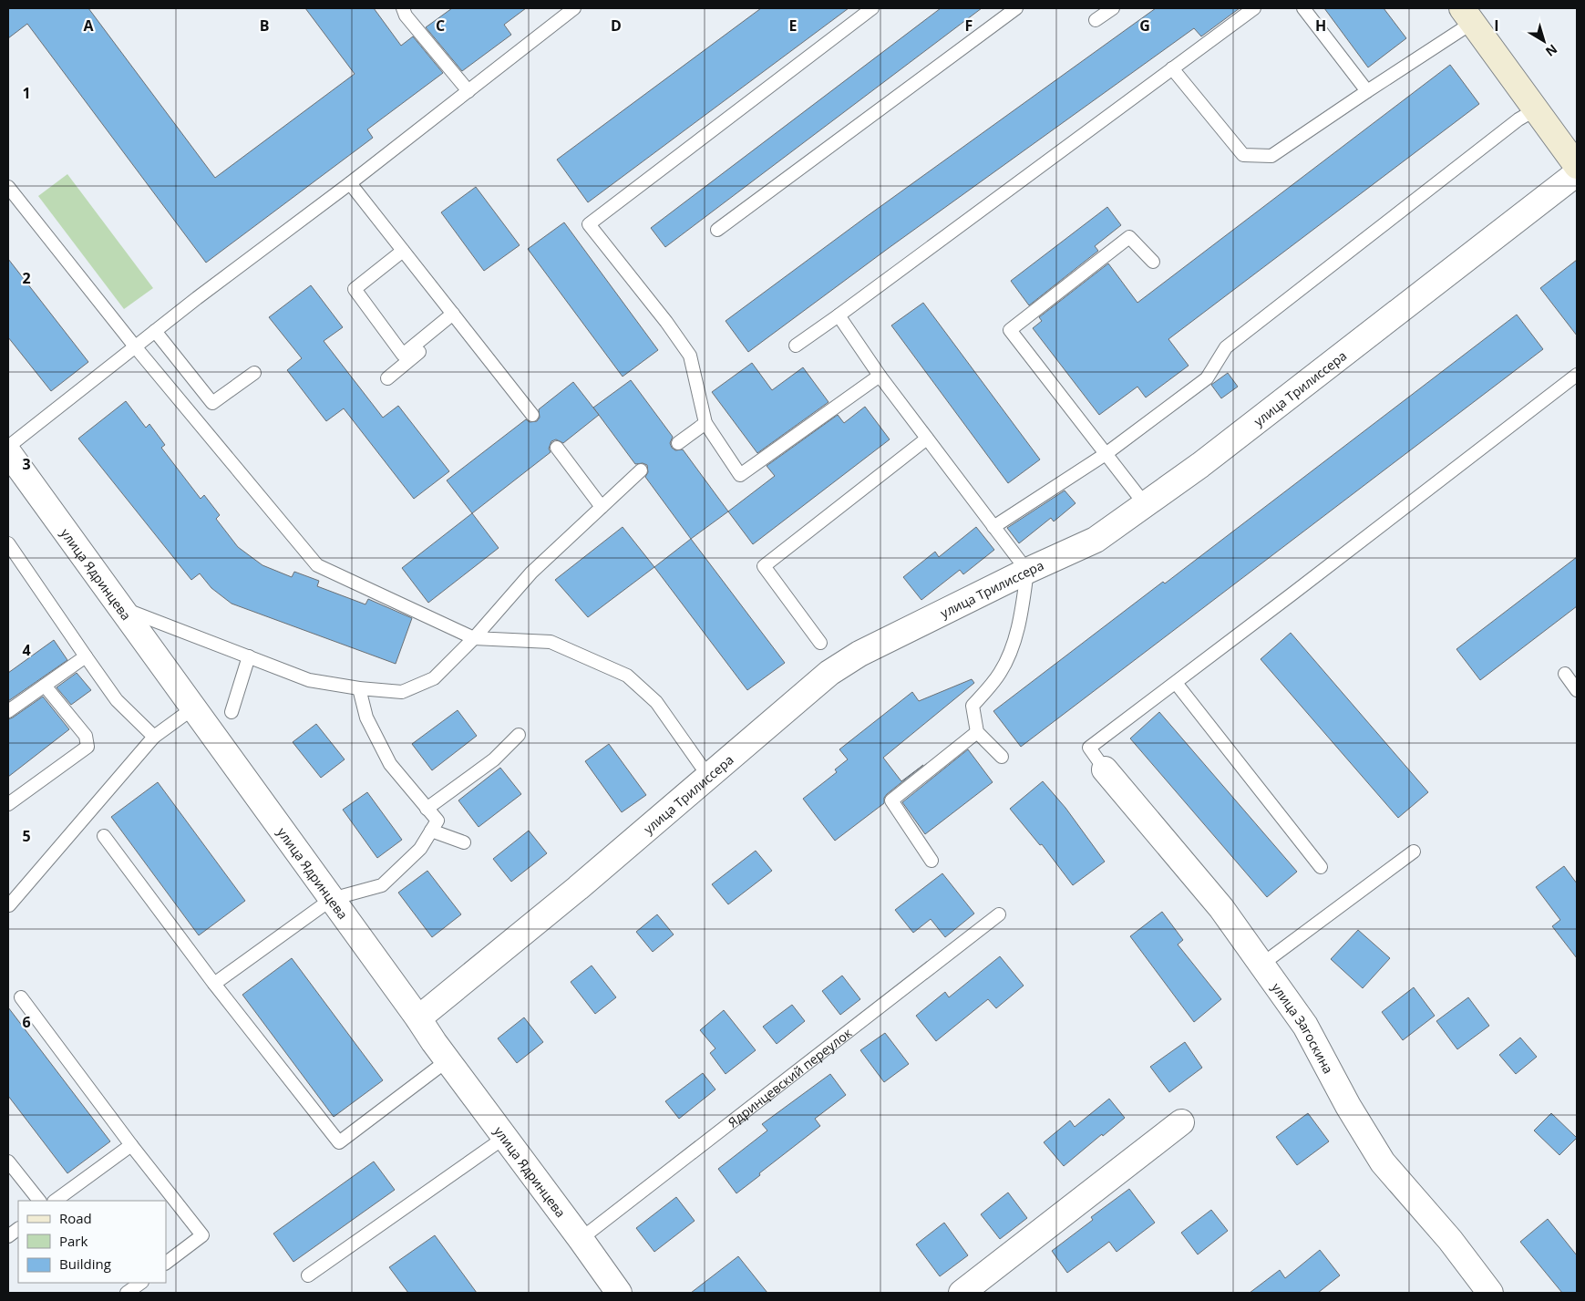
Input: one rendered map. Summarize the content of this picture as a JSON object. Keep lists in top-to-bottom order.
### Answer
{
  "streets": {
    "street": ["улица Трилиссера", "улица Ядринцева", "улица Загоскина"],
    "lane": ["Ядринцевский переулок"]
  },
  "crossings": [
    ["улица Трилиссера", "улица Ядринцева"],
    ["улица Ядринцева", "Ядринцевский переулок"]
  ],
  "legend": ["Road", "Park", "Building"],
  "north": "bottom right",
  "grid": {
    "columns": [
      "A",
      "B",
      "C",
      "D",
      "E",
      "F",
      "G",
      "H",
      "I"
    ],
    "rows": [
      "1",
      "2",
      "3",
      "4",
      "5",
      "6"
    ]
  }
}
